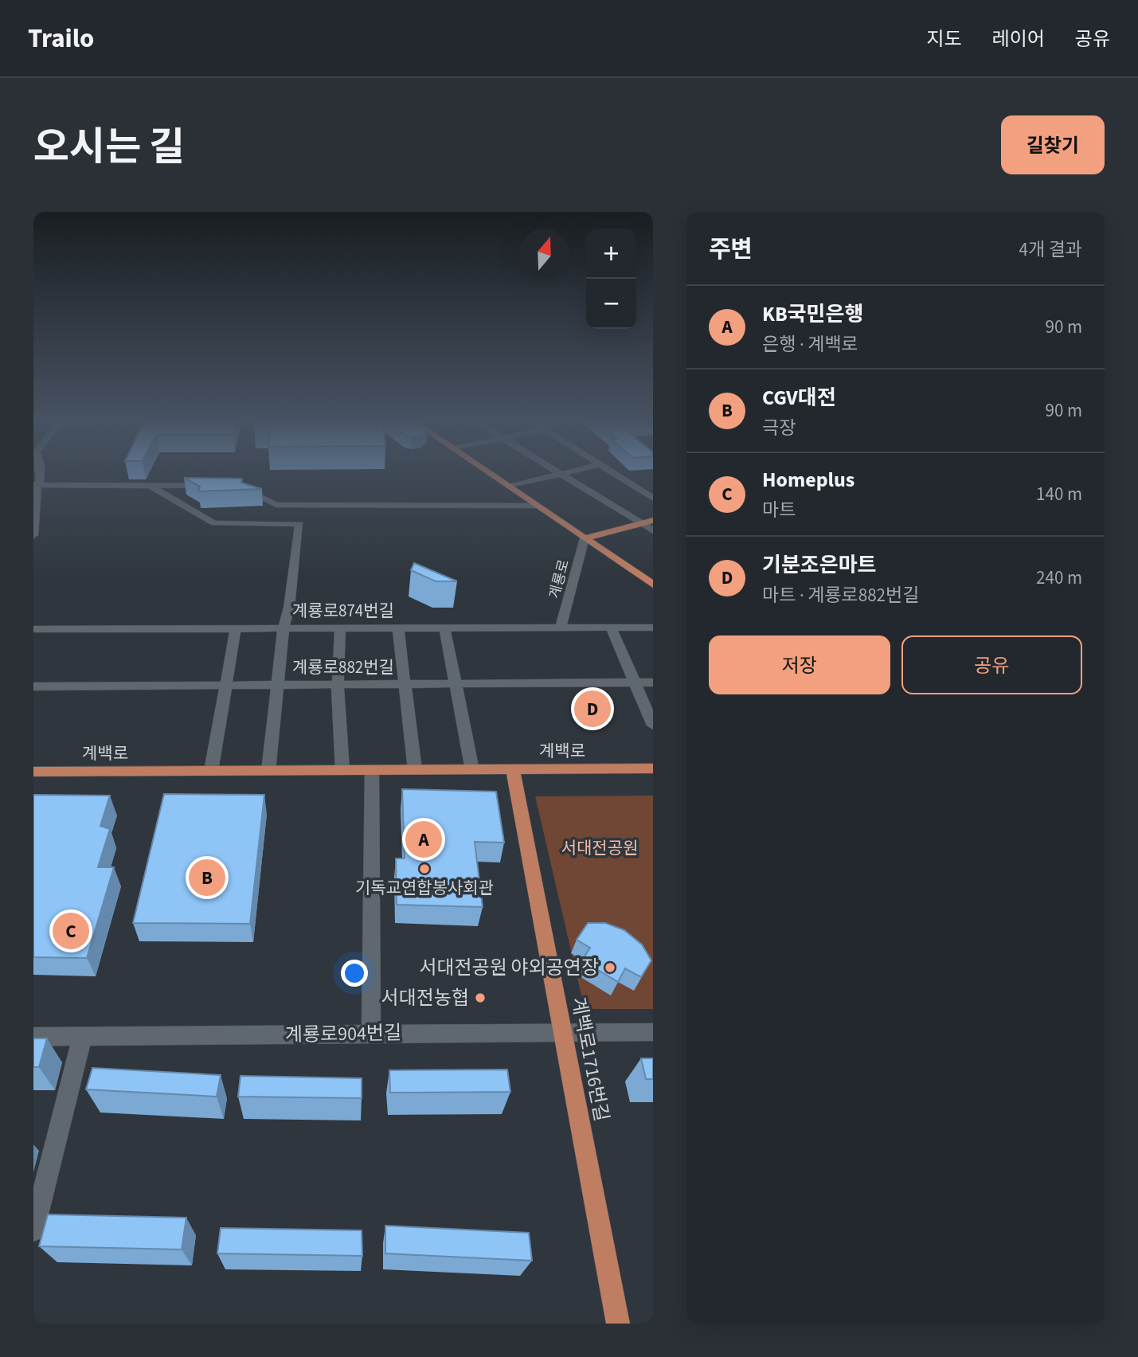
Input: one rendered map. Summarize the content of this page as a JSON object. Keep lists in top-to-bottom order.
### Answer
{
  "streets": {
    "main road": ["계백로", "계백로1716번길"],
    "street": [
      "계룡로",
      "계룡로874번길",
      "계룡로882번길",
      "계룡로904번길"
    ]
  },
  "crossings": [
    ["계룡로", "계룡로874번길"],
    ["계백로", "계백로1716번길"],
    ["계룡로904번길", "계백로1716번길"]
  ],
  "parks": ["서대전공원"],
  "places": ["기독교연합봉사회관", "서대전공원 야외공연장", "서대전농협"],
  "north": "top",
  "page": {
    "header": "Trailo",
    "nav": ["지도", "레이어", "공유"],
    "title": "오시는 길",
    "buttons": [
      "길찾기",
      ["저장", "공유"]
    ],
    "heading": ["주변", "4개 결과"],
    "map_buttons": ["+", "−"],
    "list": [
      {
        "mark": "A",
        "name": "KB국민은행",
        "note": "은행 · 계백로",
        "value": "90 m"
      },
      {
        "mark": "B",
        "name": "CGV대전",
        "note": "극장",
        "value": "90 m"
      },
      {
        "mark": "C",
        "name": "Homeplus",
        "note": "마트",
        "value": "140 m"
      },
      {
        "mark": "D",
        "name": "기분조은마트",
        "note": "마트 · 계룡로882번길",
        "value": "240 m"
      }
    ],
    "pins": [
      "D",
      "A",
      "B",
      "C"
    ]
  }
}
